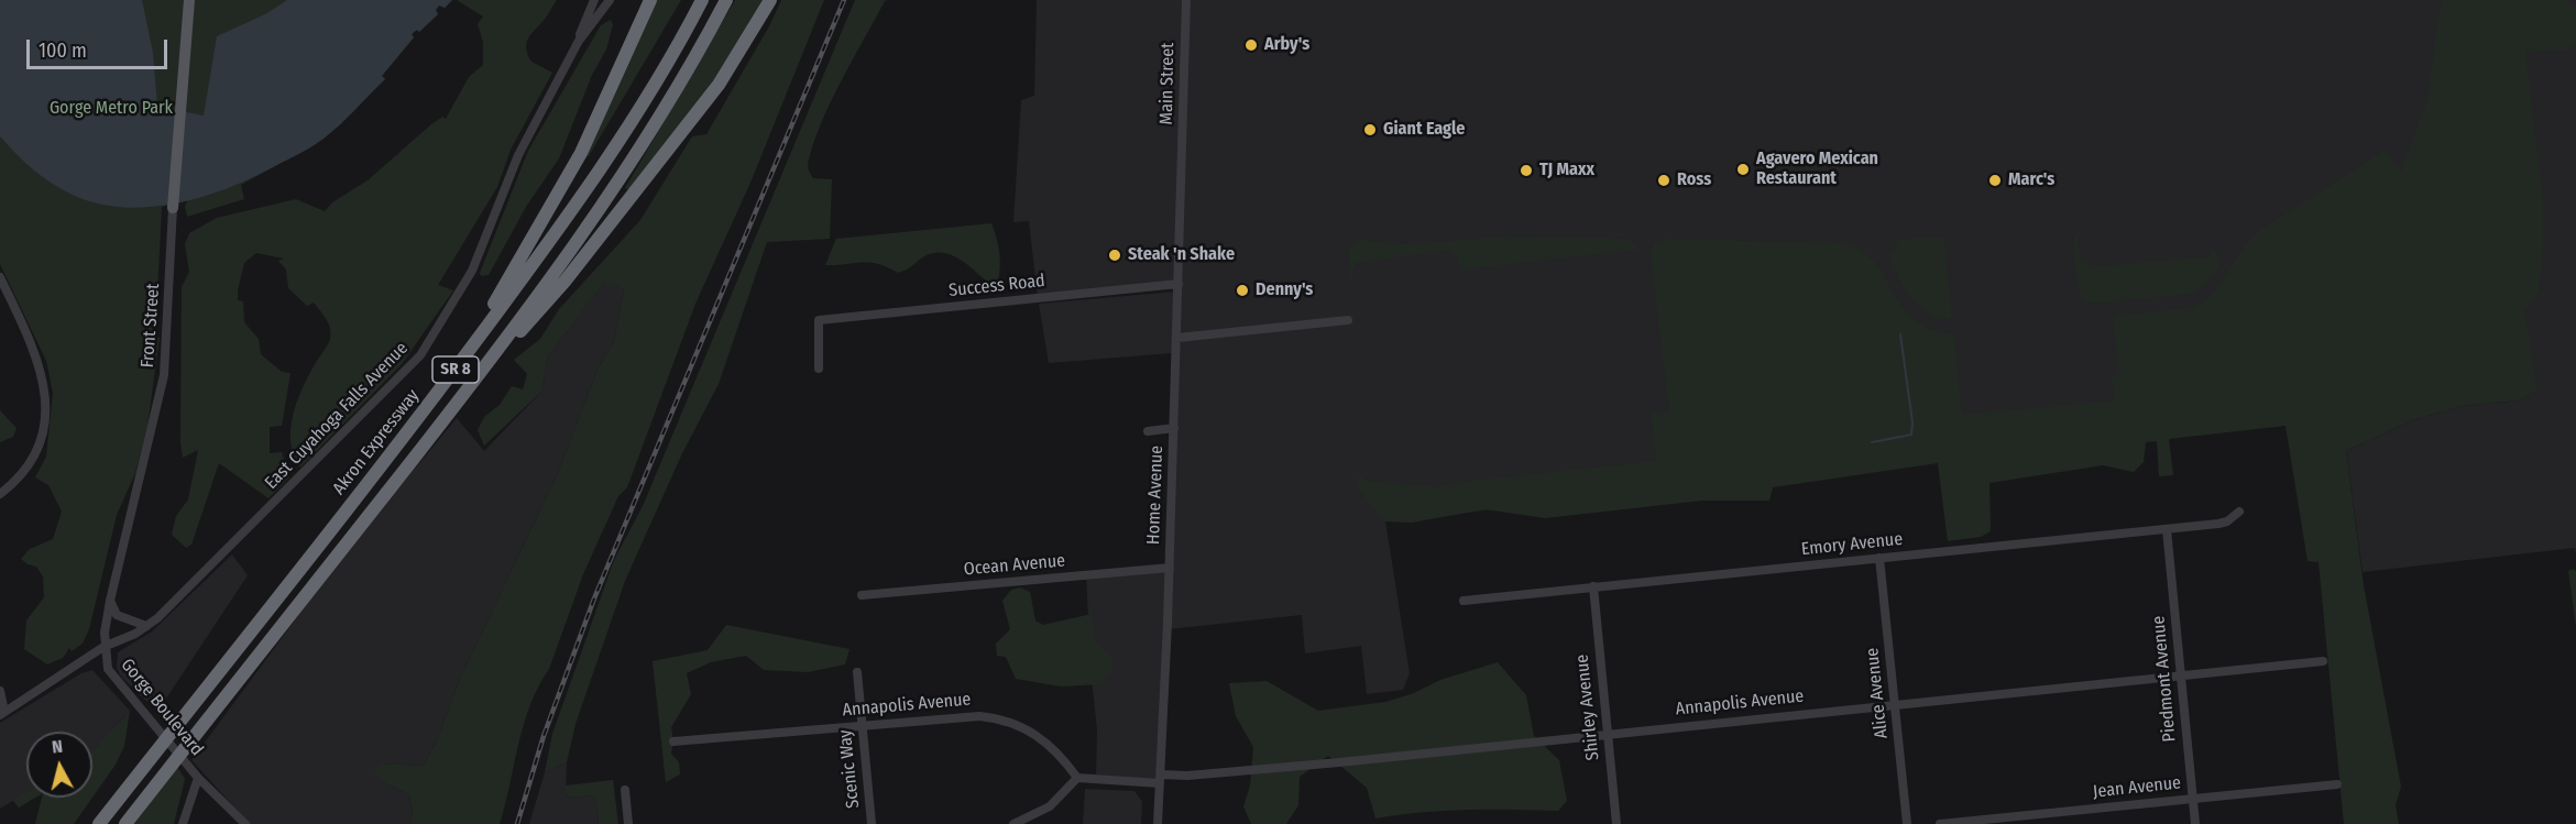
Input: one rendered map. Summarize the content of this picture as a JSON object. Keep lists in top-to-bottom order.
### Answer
{
  "streets": {
    "highway": ["SR 8", "Akron Expressway"],
    "main road": ["Front Street"],
    "street": [
      "Main Street",
      "Success Road",
      "East Cuyahoga Falls Avenue",
      "Home Avenue",
      "Emory Avenue",
      "Ocean Avenue",
      "Piedmont Avenue",
      "Alice Avenue",
      "Annapolis Avenue",
      "Gorge Boulevard",
      "Shirley Avenue",
      "Scenic Way",
      "Jean Avenue"
    ]
  },
  "crossings": [
    ["Main Street", "Home Avenue"],
    ["Success Road", "Home Avenue"],
    ["Front Street", "East Cuyahoga Falls Avenue"],
    ["Front Street", "Gorge Boulevard"],
    ["East Cuyahoga Falls Avenue", "Gorge Boulevard"],
    ["Home Avenue", "Ocean Avenue"],
    ["Home Avenue", "Annapolis Avenue"],
    ["Emory Avenue", "Piedmont Avenue"],
    ["Emory Avenue", "Alice Avenue"],
    ["Emory Avenue", "Shirley Avenue"],
    ["Piedmont Avenue", "Annapolis Avenue"],
    ["Piedmont Avenue", "Jean Avenue"],
    ["Alice Avenue", "Annapolis Avenue"],
    ["Annapolis Avenue", "Shirley Avenue"],
    ["Annapolis Avenue", "Scenic Way"]
  ],
  "parks": ["Gorge Metro Park"],
  "places": [
    "Arby's",
    "Giant Eagle",
    "Agavero Mexican Restaurant",
    "TJ Maxx",
    "Ross",
    "Marc's",
    "Steak 'n Shake",
    "Denny's"
  ],
  "scale_bar": "100 m",
  "north": "top"
}
